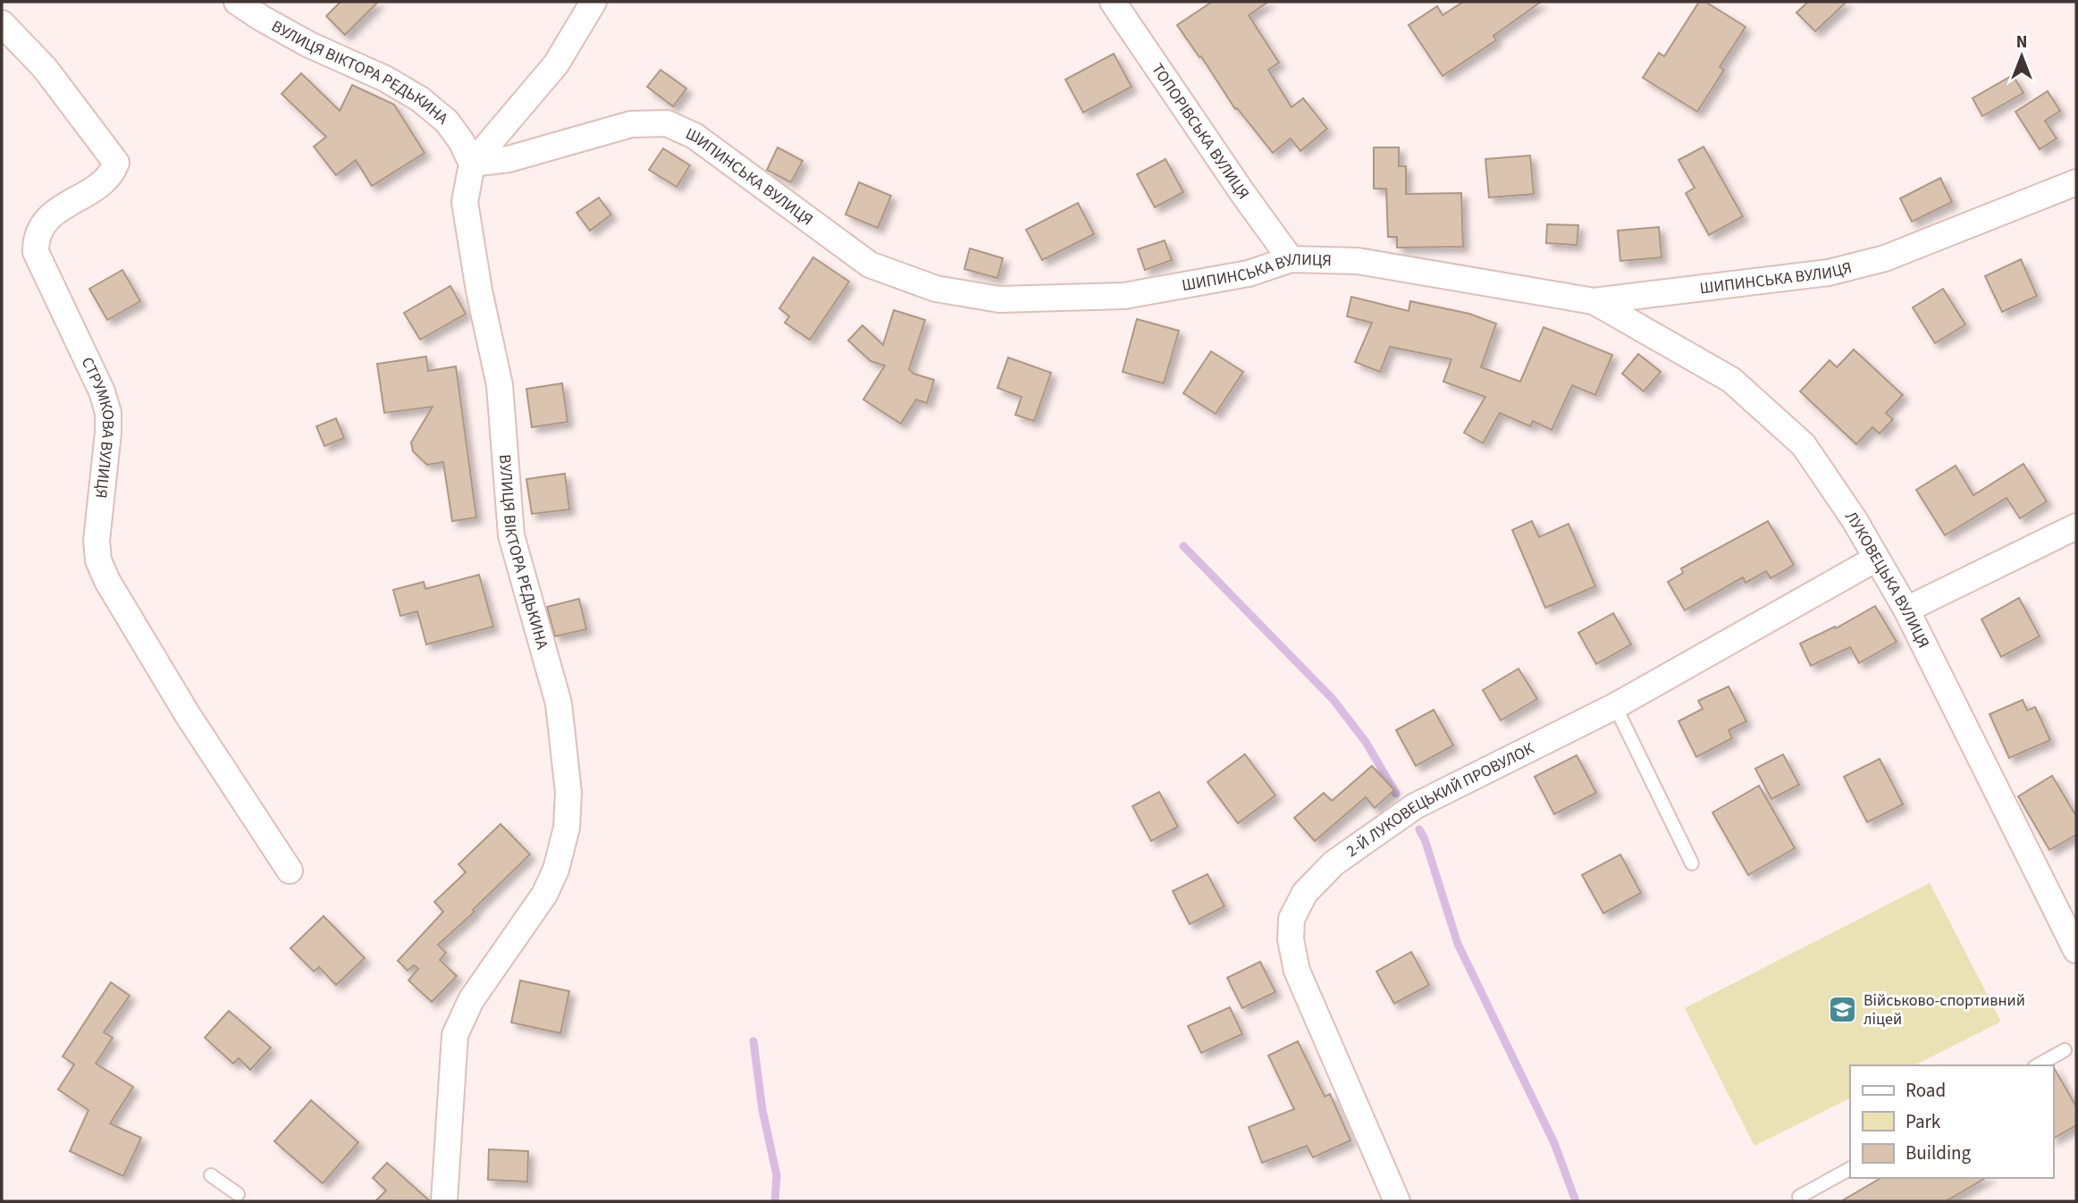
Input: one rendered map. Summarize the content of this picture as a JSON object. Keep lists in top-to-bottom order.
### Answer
{
  "streets": {
    "street": [
      "ВУЛИЦЯ ВІКТОРА РЕДЬКИНА",
      "ТОПОРІВСЬКА ВУЛИЦЯ",
      "ШИПИНСЬКА ВУЛИЦЯ",
      "СТРУМКОВА ВУЛИЦЯ",
      "ЛУКОВЕЦЬКА ВУЛИЦЯ",
      "2-Й ЛУКОВЕЦЬКИЙ ПРОВУЛОК"
    ]
  },
  "crossings": [
    ["ВУЛИЦЯ ВІКТОРА РЕДЬКИНА", "ШИПИНСЬКА ВУЛИЦЯ"],
    ["ТОПОРІВСЬКА ВУЛИЦЯ", "ШИПИНСЬКА ВУЛИЦЯ"],
    ["ШИПИНСЬКА ВУЛИЦЯ", "ЛУКОВЕЦЬКА ВУЛИЦЯ"],
    ["ЛУКОВЕЦЬКА ВУЛИЦЯ", "2-Й ЛУКОВЕЦЬКИЙ ПРОВУЛОК"]
  ],
  "places": {
    "school or university": ["Військово-спортивний ліцей"]
  },
  "legend": ["Road", "Park", "Building"],
  "north": "top"
}
